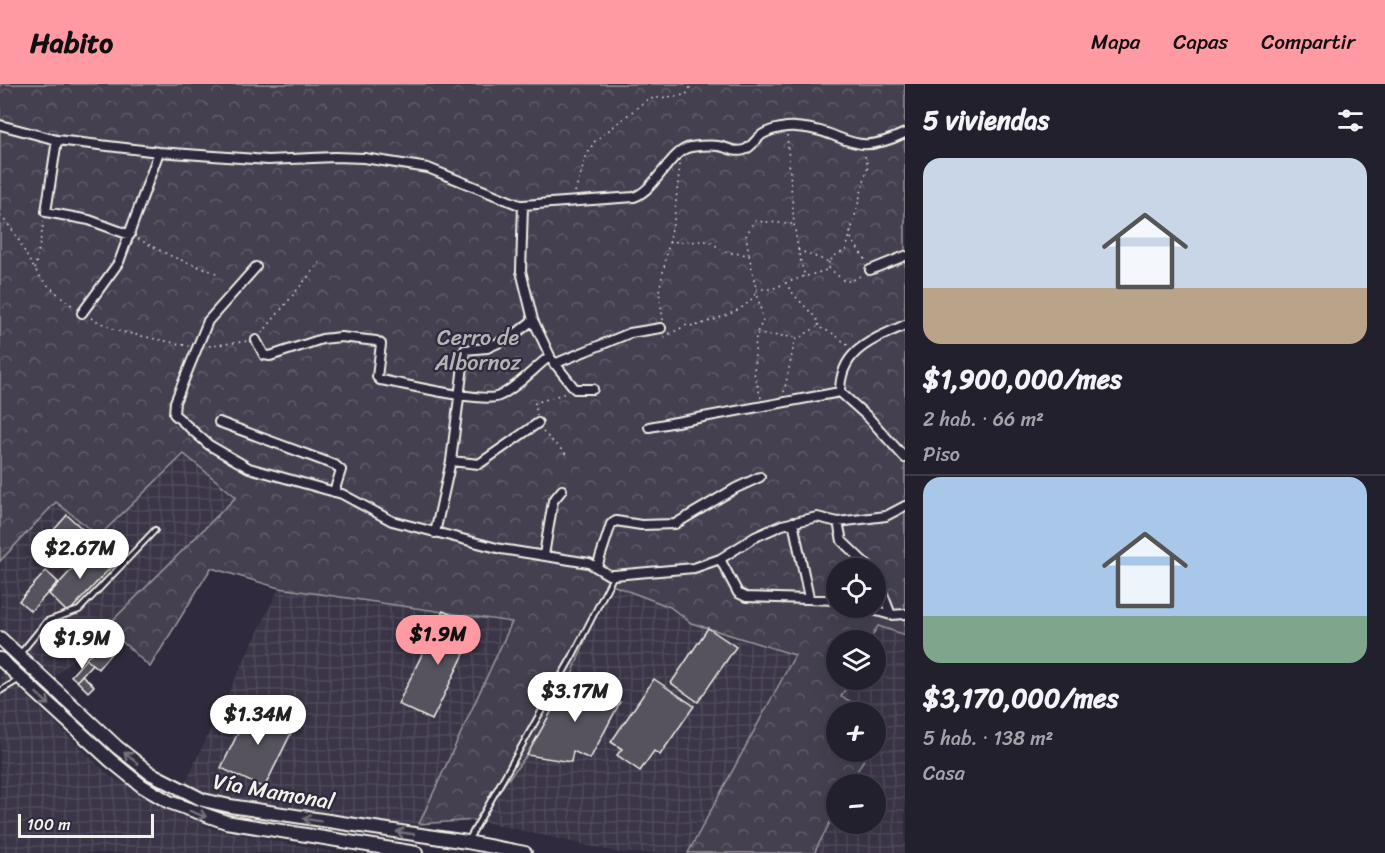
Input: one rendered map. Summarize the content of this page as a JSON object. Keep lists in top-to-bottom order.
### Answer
{
  "streets": {
    "main road": ["Vía Mamonal"]
  },
  "parks": ["Cerro de Albornoz"],
  "scale_bar": "100 m",
  "page": {
    "header": "Habito",
    "nav": ["Mapa", "Capas", "Compartir"],
    "heading": "5 viviendas",
    "list": [
      {
        "name": "$1,900,000/mes",
        "note": "2 hab. · 66 m² · Piso"
      },
      {
        "name": "$3,170,000/mes",
        "note": "5 hab. · 138 m² · Casa"
      }
    ],
    "price": [
      "$2.67M",
      "$1.9M",
      "$1.9M",
      "$3.17M",
      "$1.34M"
    ],
    "map_buttons": ["+", "−"],
    "scale": "100 m"
  }
}
